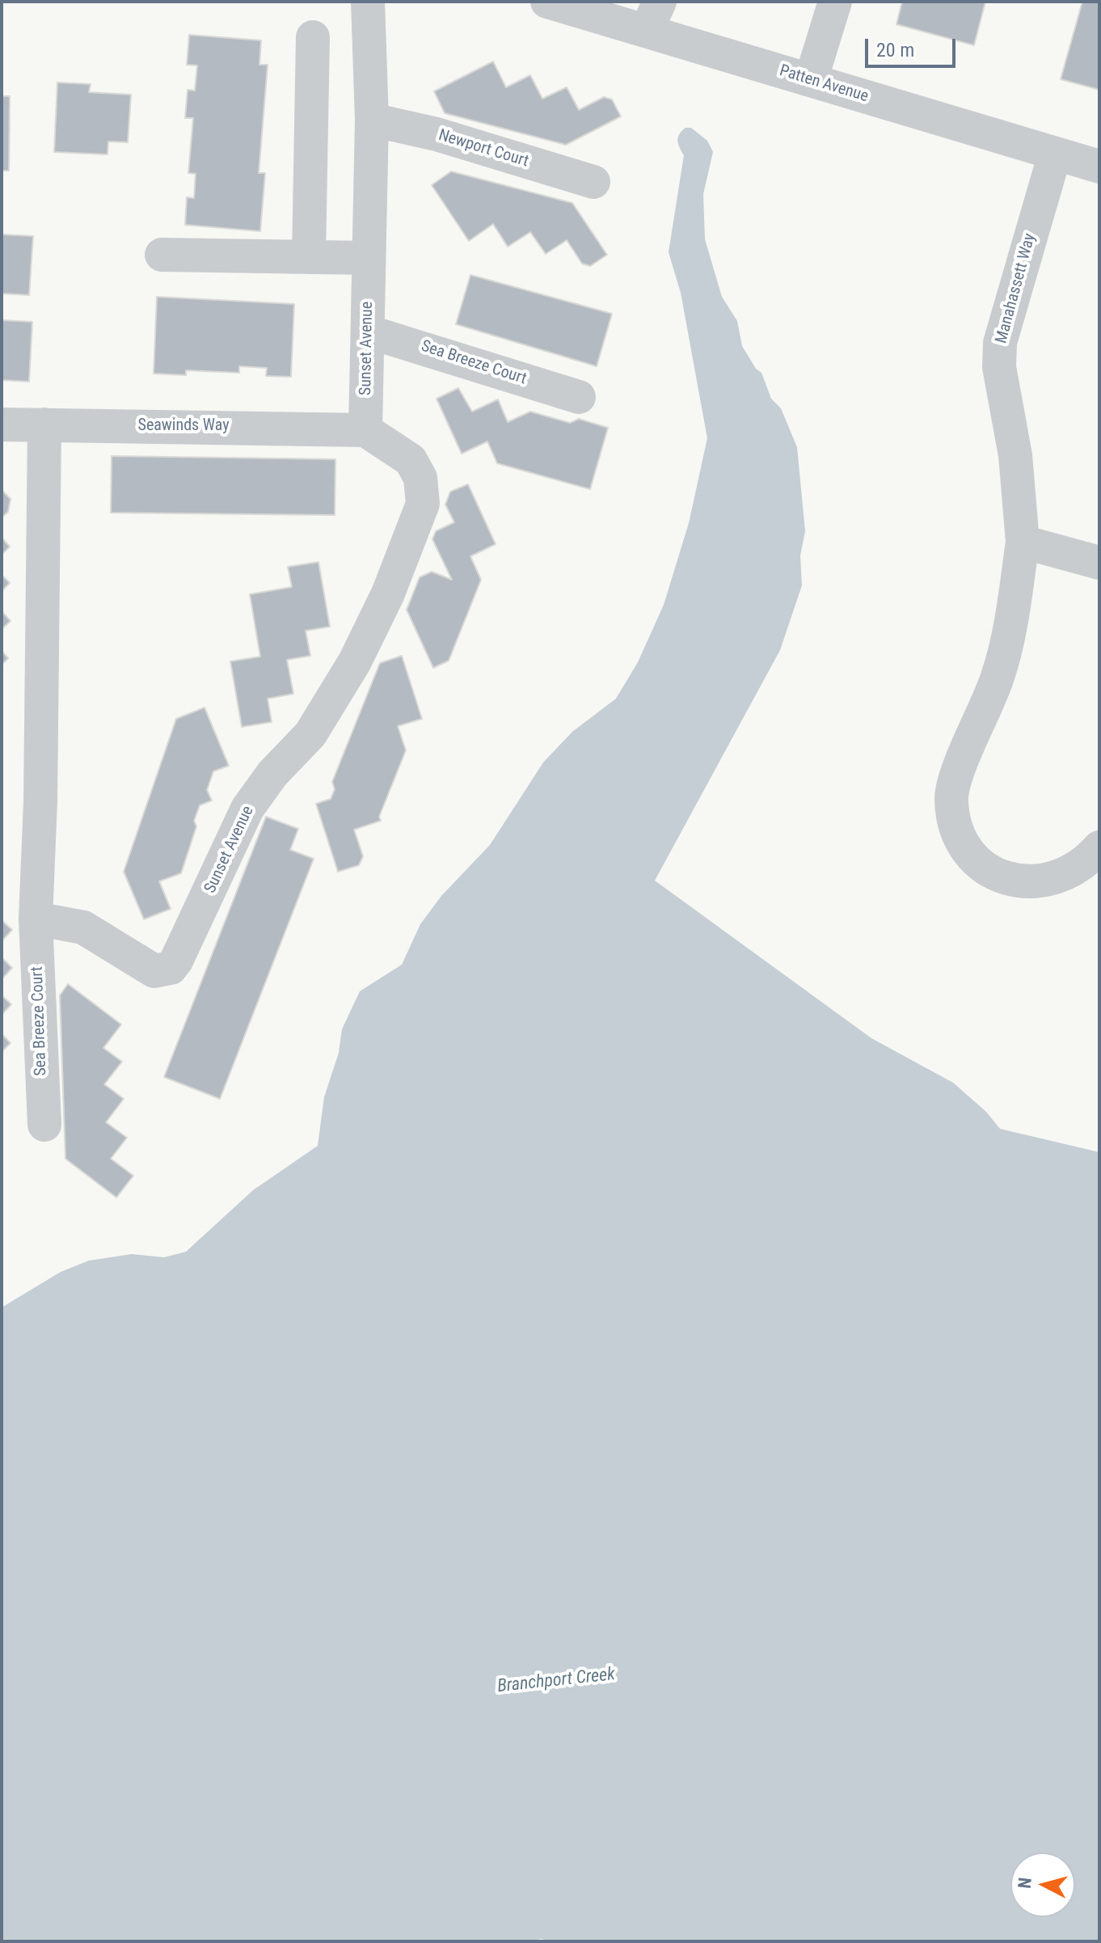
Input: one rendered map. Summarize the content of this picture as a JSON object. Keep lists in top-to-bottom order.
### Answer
{
  "streets": {
    "street": [
      "Patten Avenue",
      "Newport Court",
      "Manahassett Way",
      "Sunset Avenue",
      "Sea Breeze Court",
      "Seawinds Way"
    ]
  },
  "crossings": [
    ["Patten Avenue", "Manahassett Way"],
    ["Newport Court", "Sunset Avenue"],
    ["Sunset Avenue", "Sea Breeze Court"],
    ["Sunset Avenue", "Seawinds Way"]
  ],
  "water": ["Branchport Creek"],
  "scale_bar": "20 m",
  "north": "left"
}
